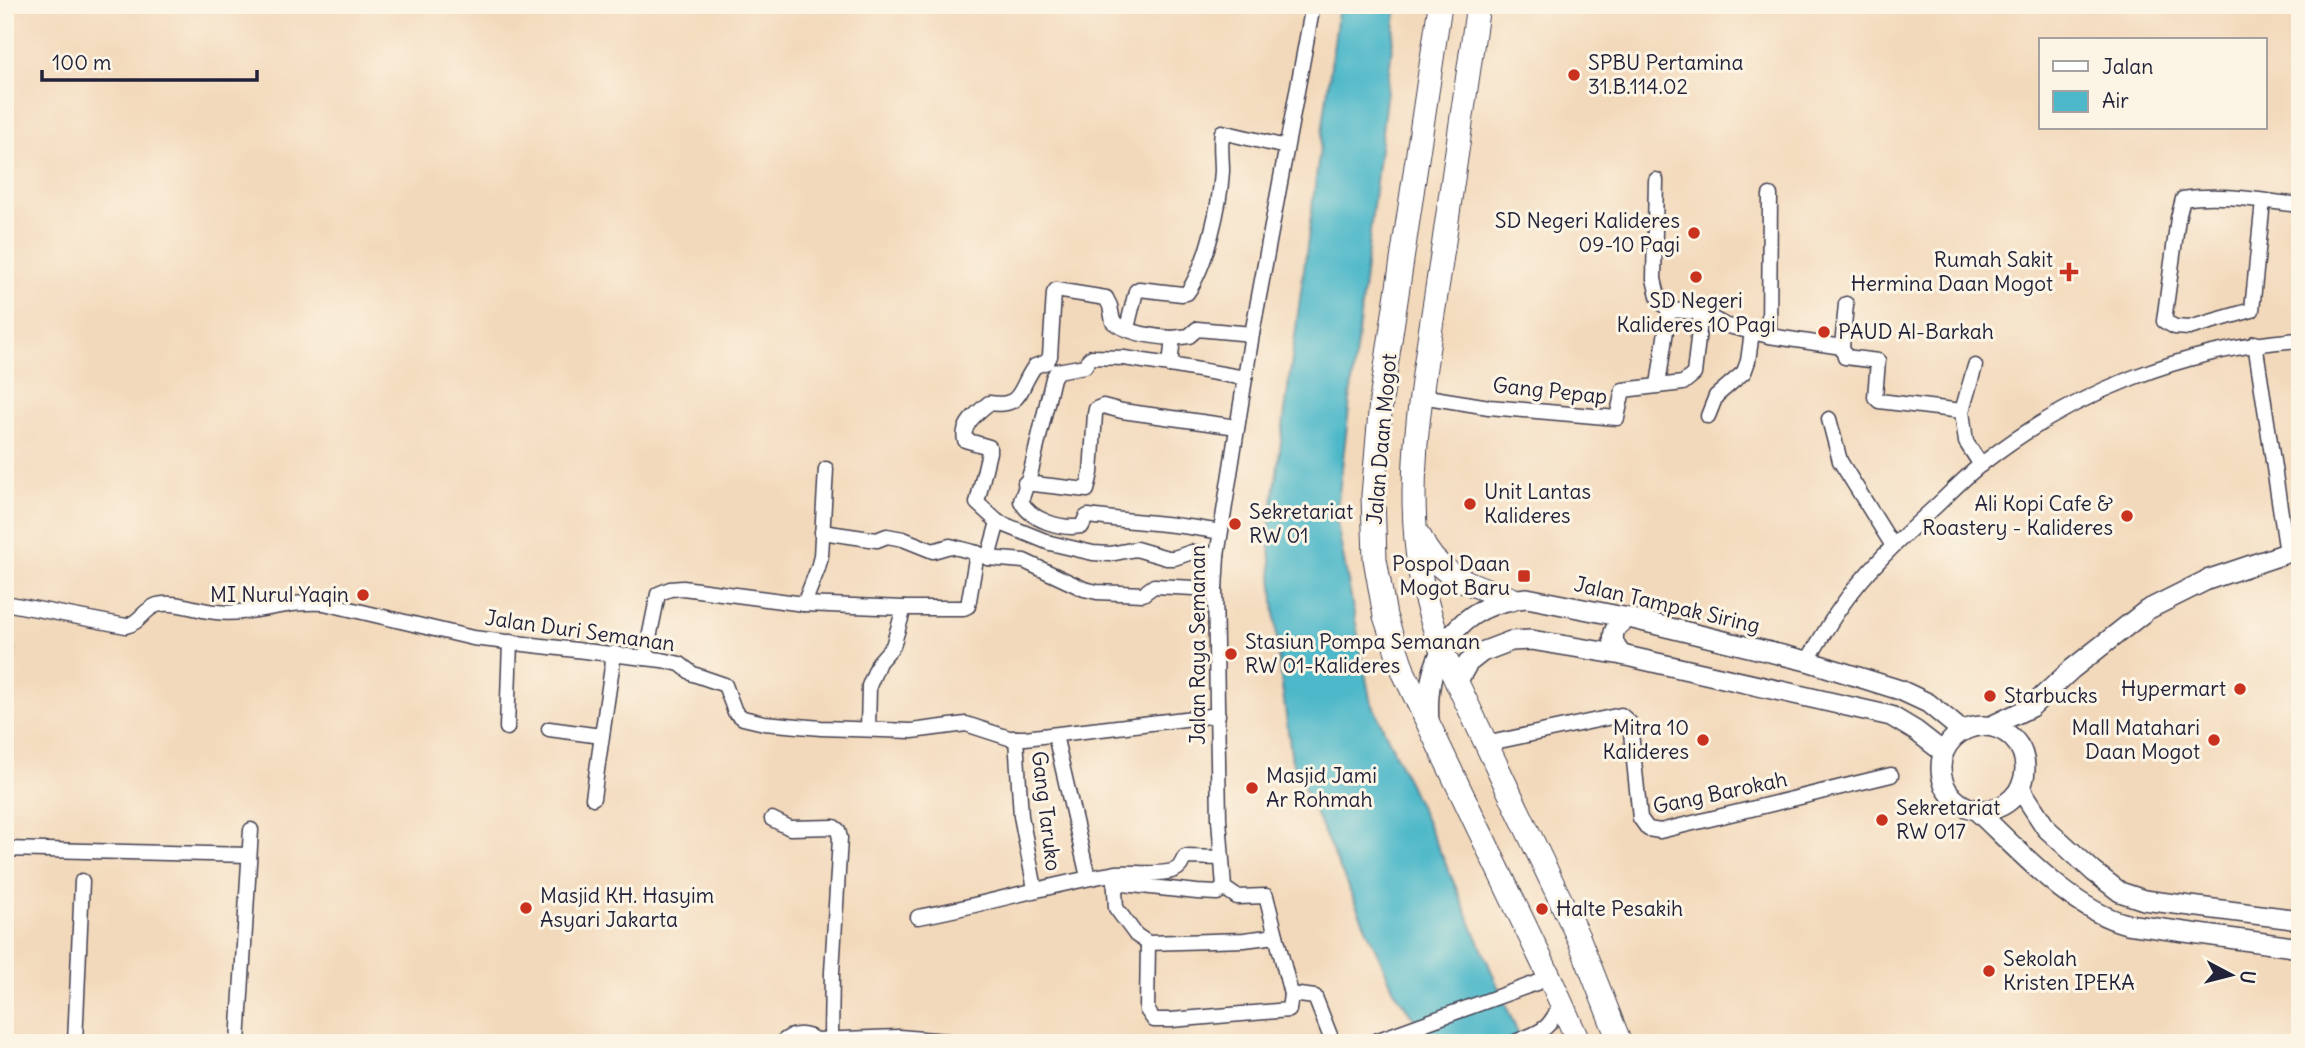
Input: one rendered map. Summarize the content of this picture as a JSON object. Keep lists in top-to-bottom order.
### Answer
{
  "streets": {
    "highway": ["Jalan Daan Mogot"],
    "main road": ["Jalan Tampak Siring"],
    "street": [
      "Gang Pepap",
      "Jalan Duri Semanan",
      "Jalan Raya Semanan",
      "Gang Barokah",
      "Gang Taruko"
    ]
  },
  "crossings": [
    ["Gang Pepap", "Jalan Daan Mogot"],
    ["Jalan Daan Mogot", "Jalan Tampak Siring"],
    ["Jalan Daan Mogot", "Gang Barokah"],
    ["Jalan Duri Semanan", "Jalan Raya Semanan"],
    ["Jalan Duri Semanan", "Gang Taruko"]
  ],
  "places": {
    "other": [
      "SPBU Pertamina 31.B.114.02",
      "SD Negeri Kalideres 09-10 Pagi",
      "SD Negeri Kalideres 10 Pagi",
      "PAUD Al-Barkah",
      "Unit Lantas Kalideres",
      "Ali Kopi Cafe & Roastery - Kalideres",
      "Sekretariat RW 01",
      "MI Nurul Yaqin",
      "Stasiun Pompa Semanan RW 01-Kalideres",
      "Hypermart",
      "Starbucks",
      "Mitra 10 Kalideres",
      "Mall Matahari Daan Mogot",
      "Masjid Jami Ar Rohmah",
      "Sekretariat RW 017",
      "Masjid KH. Hasyim Asyari Jakarta",
      "Halte Pesakih",
      "Sekolah Kristen IPEKA"
    ],
    "health": ["Rumah Sakit Hermina Daan Mogot"],
    "transit": ["Pospol Daan Mogot Baru"]
  },
  "legend": ["Jalan", "Air"],
  "scale_bar": "100 m",
  "north": "right"
}
